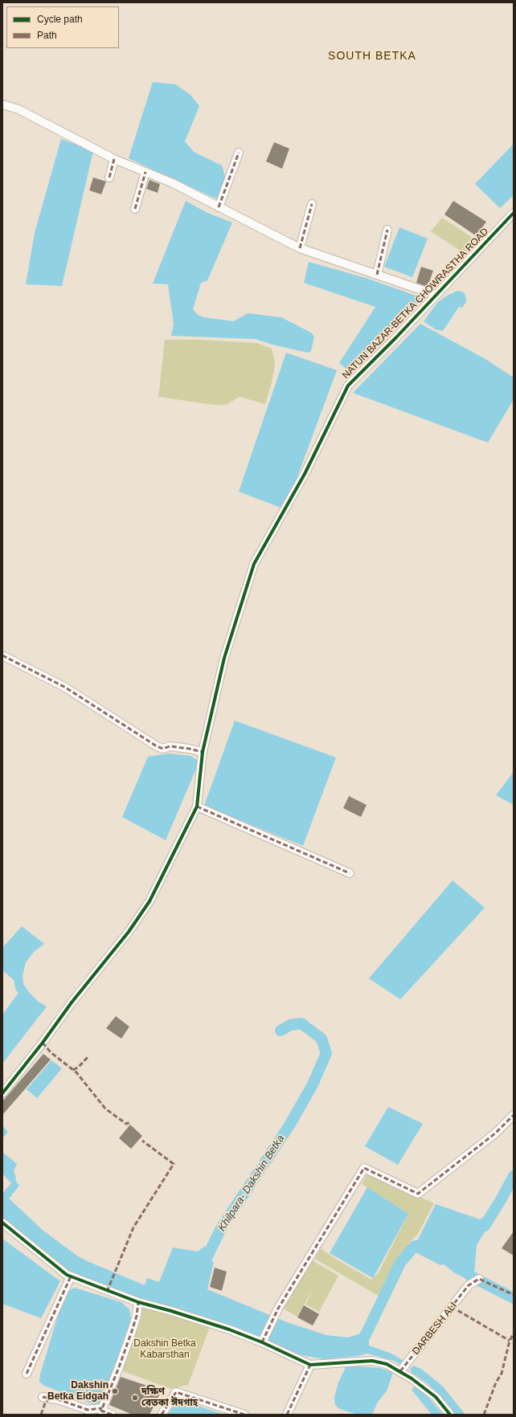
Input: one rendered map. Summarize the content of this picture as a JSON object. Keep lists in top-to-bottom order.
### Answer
{
  "streets": {
    "street": ["NATUN BAZAR-BETKA CHOWRASTHA ROAD", "DARBESH ALI"]
  },
  "districts": ["SOUTH BETKA"],
  "water": ["Khilpara- Dakshin Betka"],
  "parks": ["Dakshin Betka Kabarsthan"],
  "places": ["Dakshin Betka Eidgah", "দক্ষিণ বেতকা ঈদগাহ"],
  "legend": ["Cycle path", "Path"]
}
